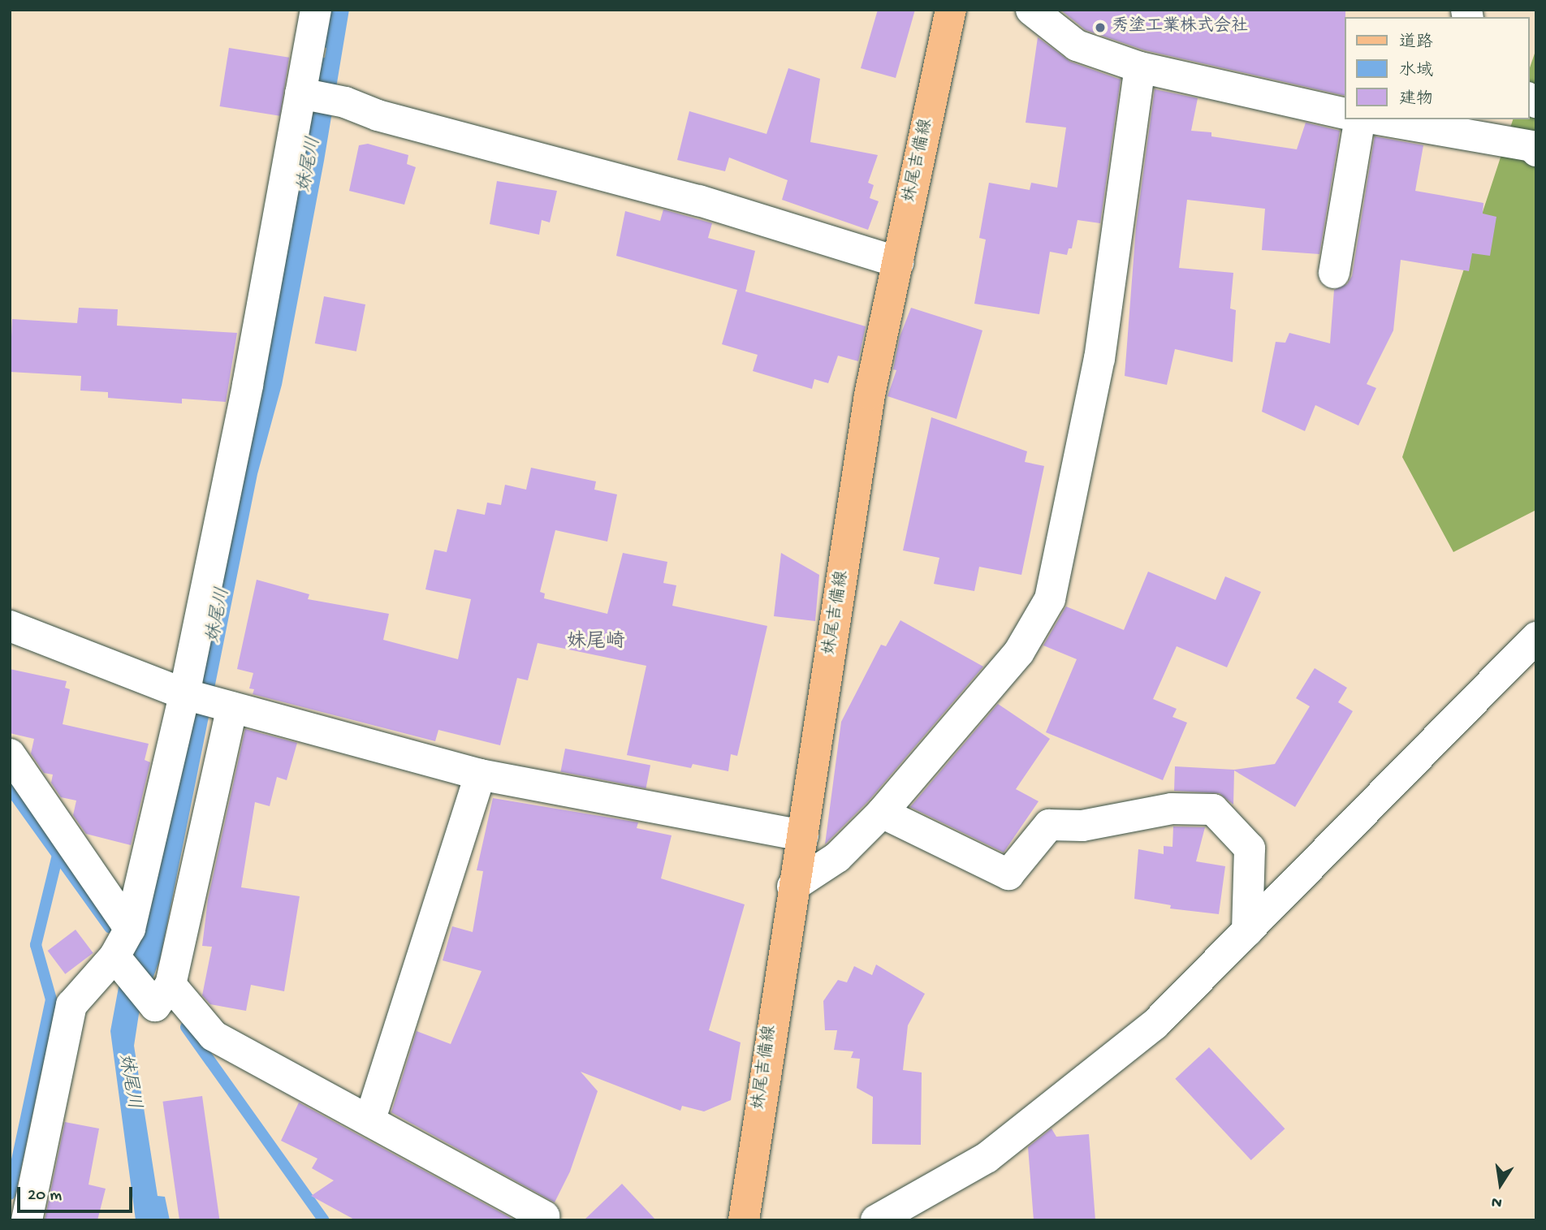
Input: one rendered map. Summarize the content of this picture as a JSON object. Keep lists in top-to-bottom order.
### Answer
{
  "streets": {
    "main road": ["妹尾吉備線"]
  },
  "districts": ["妹尾崎"],
  "water": ["妹尾川"],
  "places": ["秀塗工業株式会社"],
  "legend": ["道路", "水域", "建物"],
  "scale_bar": "20 m",
  "north": "bottom"
}
